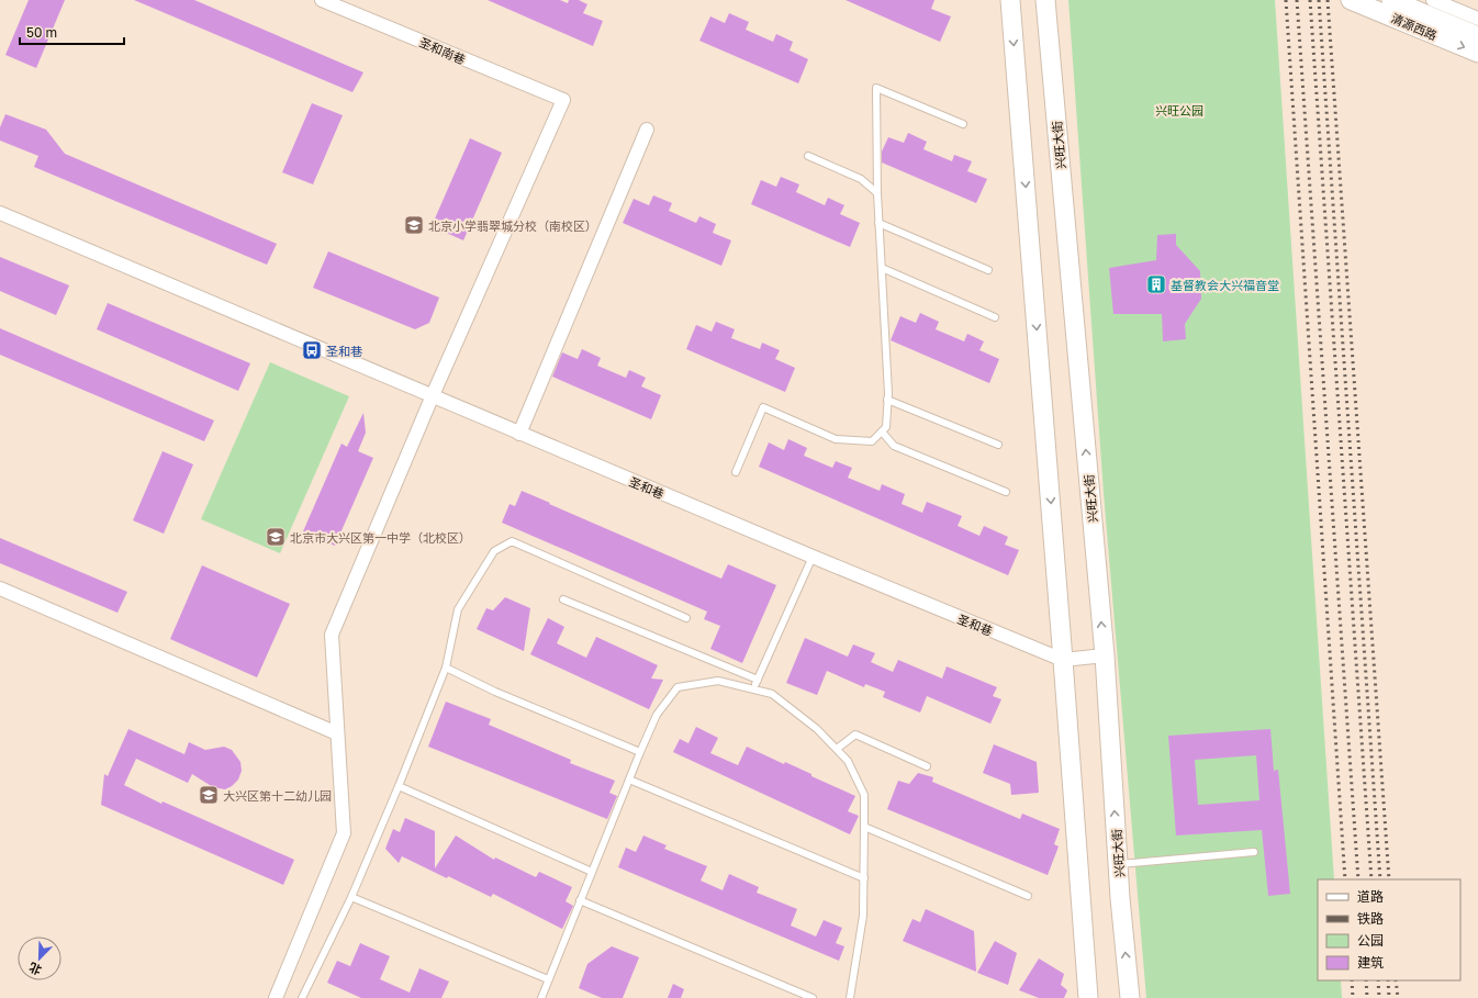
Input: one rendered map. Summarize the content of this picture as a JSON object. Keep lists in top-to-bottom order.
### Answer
{
  "streets": {
    "main road": ["清源西路", "兴旺大街"],
    "street": ["圣和南巷", "圣和巷"]
  },
  "crossings": [
    ["圣和南巷", "圣和巷"],
    ["兴旺大街", "圣和巷"]
  ],
  "parks": ["兴旺公园"],
  "places": {
    "school or university": ["北京小学翡翠城分校（南校区）", "北京市大兴区第一中学（北校区）", "大兴区第十二幼儿园"],
    "building": ["基督教会大兴福音堂"],
    "bus stop": ["圣和巷"]
  },
  "legend": [
    "道路",
    "铁路",
    "公园",
    "建筑"
  ],
  "scale_bar": "50 m",
  "north": "bottom left"
}
